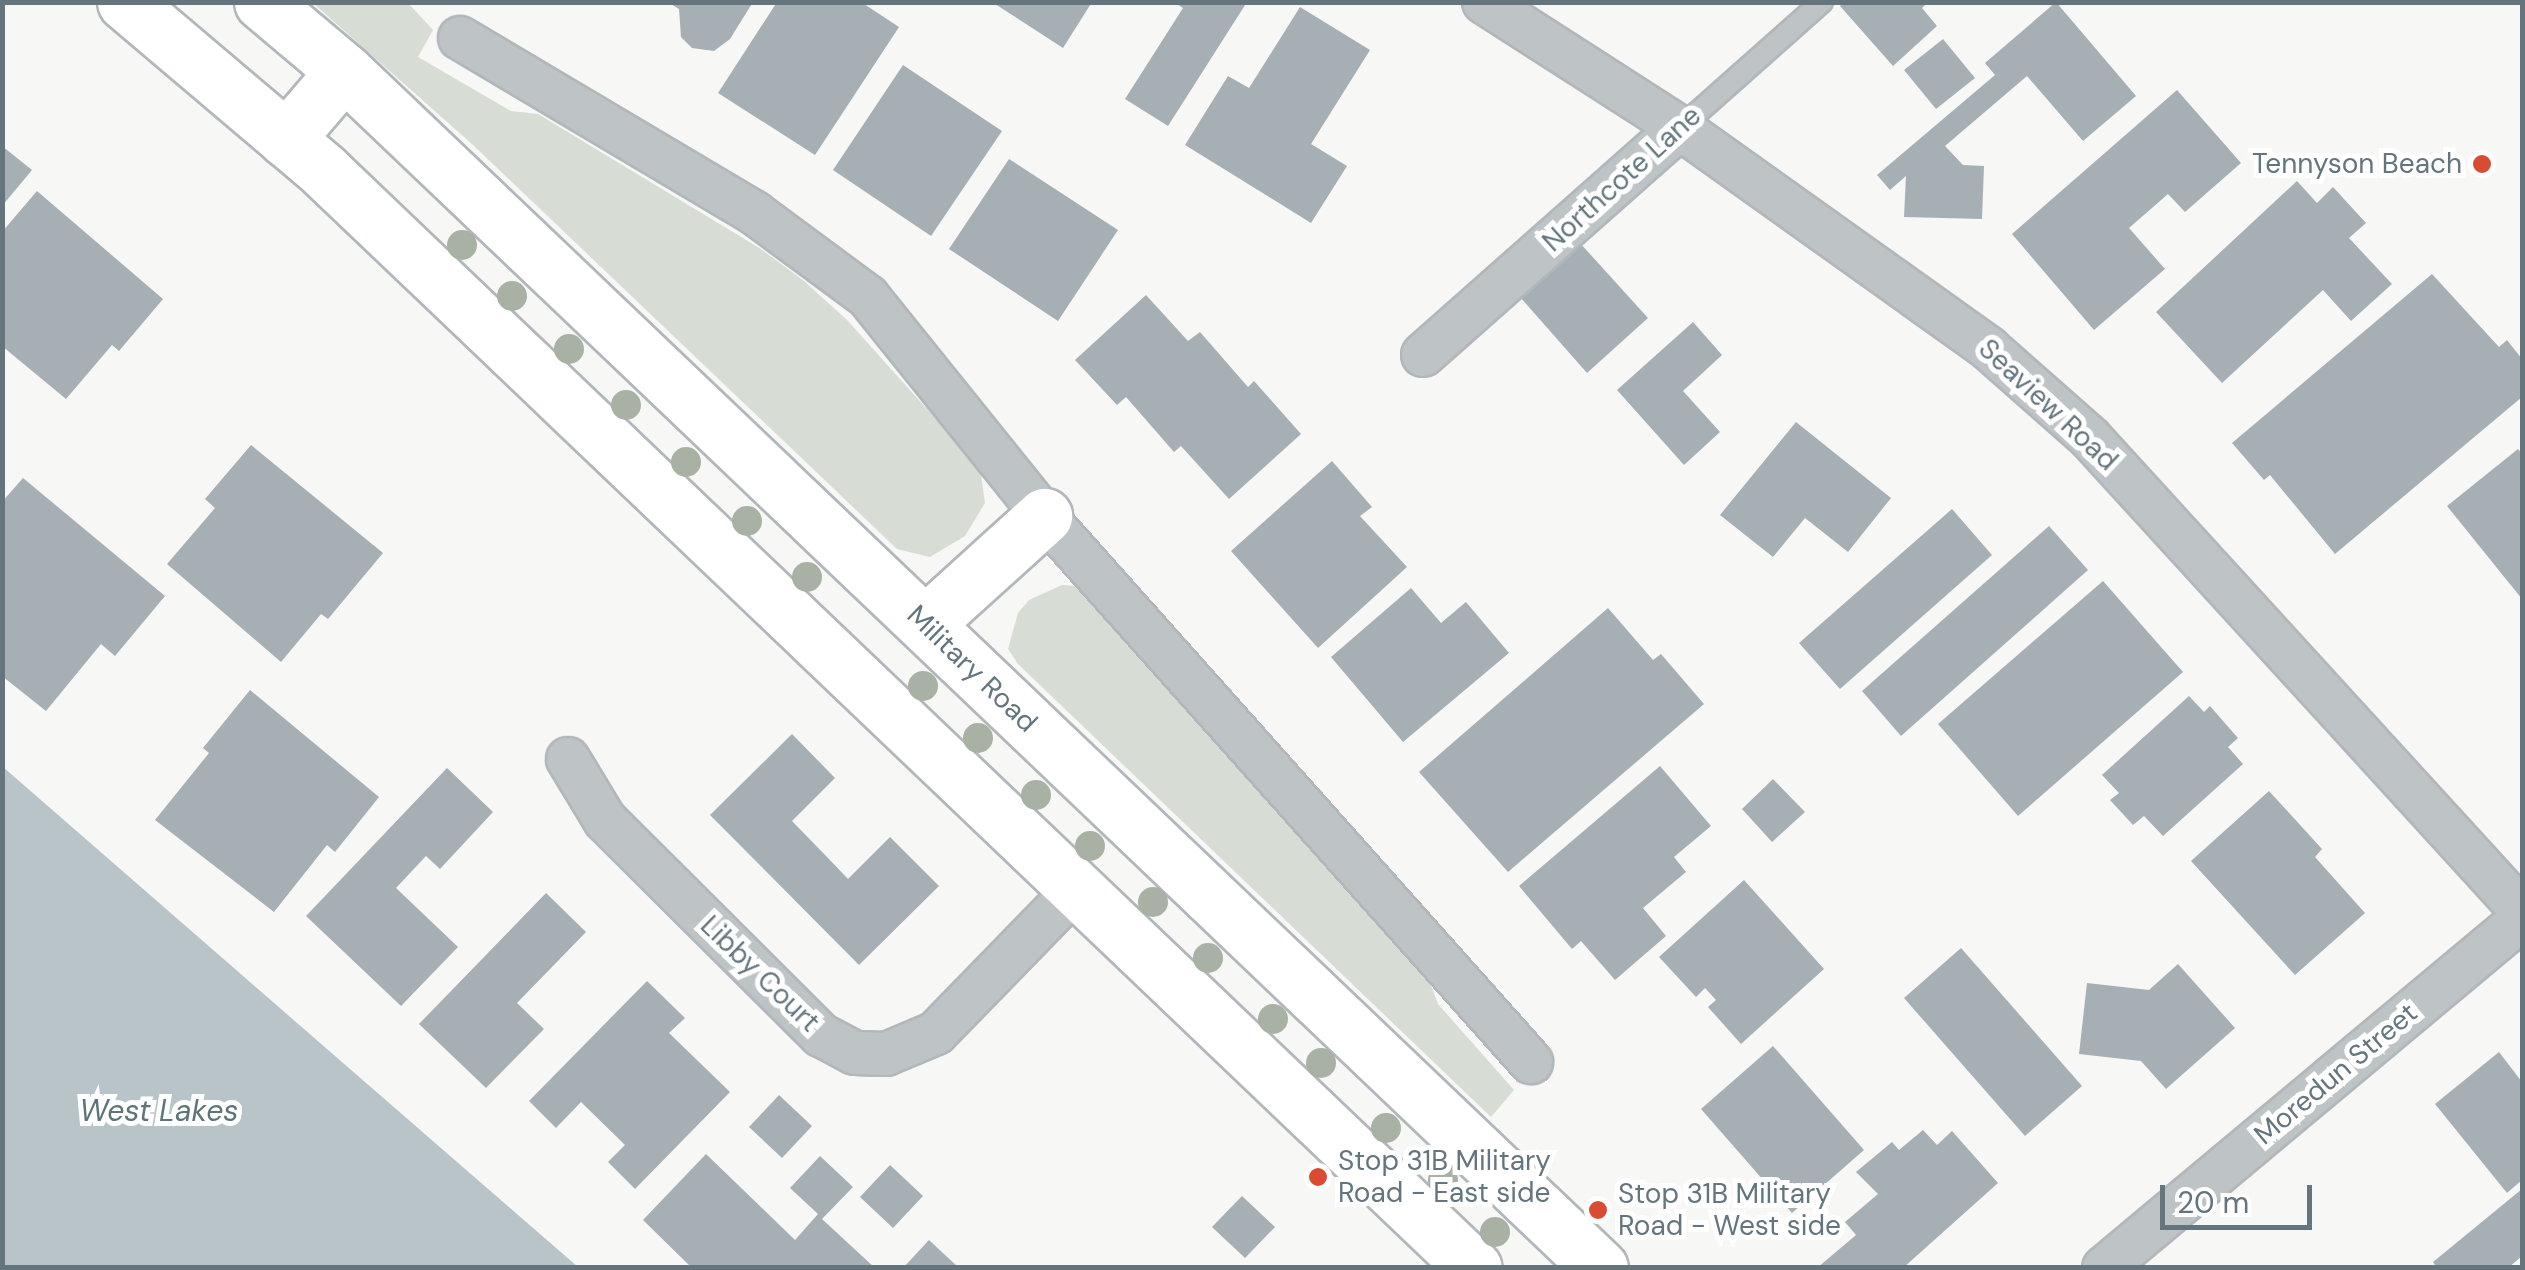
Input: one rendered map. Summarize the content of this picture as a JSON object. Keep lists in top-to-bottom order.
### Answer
{
  "streets": {
    "main road": ["Military Road"],
    "street": [
      "Northcote Lane",
      "Seaview Road",
      "Libby Court",
      "Moredun Street"
    ]
  },
  "crossings": [
    ["Northcote Lane", "Seaview Road"]
  ],
  "water": ["West Lakes"],
  "places": ["Tennyson Beach", "Stop 31B Military Road - East side", "Stop 31B Military Road - West side"],
  "scale_bar": "20 m"
}
